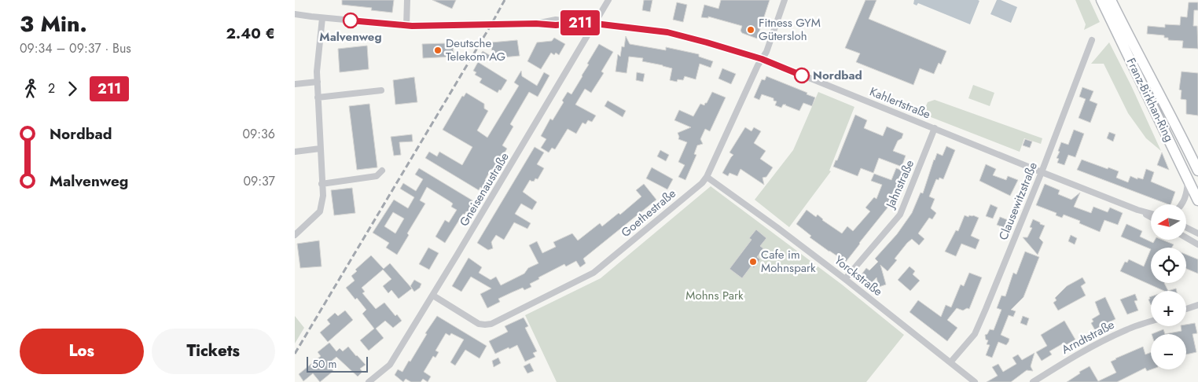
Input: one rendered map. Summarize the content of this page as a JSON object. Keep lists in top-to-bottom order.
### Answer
{
  "streets": {
    "main road": ["Franz-Birkhan-Ring"],
    "street": [
      "Kahlertstraße",
      "Jahnstraße",
      "Gneisenaustraße",
      "Clausewitzstraße",
      "Goethestraße",
      "Yorckstraße",
      "Arndtstraße"
    ]
  },
  "crossings": [
    ["Kahlertstraße", "Jahnstraße"],
    ["Kahlertstraße", "Gneisenaustraße"],
    ["Kahlertstraße", "Clausewitzstraße"],
    ["Kahlertstraße", "Goethestraße"],
    ["Jahnstraße", "Yorckstraße"],
    ["Gneisenaustraße", "Goethestraße"],
    ["Clausewitzstraße", "Yorckstraße"],
    ["Goethestraße", "Yorckstraße"]
  ],
  "parks": ["Mohns Park"],
  "places": [
    "Malvenweg",
    "Fitness GYM Gütersloh",
    "Deutsche Telekom AG",
    "Nordbad",
    "Cafe im Mohnspark"
  ],
  "lines": ["bus line 211"],
  "scale_bar": "50 m",
  "north": "left",
  "page": {
    "heading": ["3 Min.", "09:34 – 09:37 · Bus", "2.40 €"],
    "on_map": "211",
    "legs": ["2", "211"],
    "list": [
      {
        "name": "Nordbad",
        "value": "09:36"
      },
      {
        "name": "Malvenweg",
        "value": "09:37"
      }
    ],
    "map_buttons": ["+", "−"],
    "buttons": ["Los", "Tickets"],
    "scale": "50 m"
  }
}
